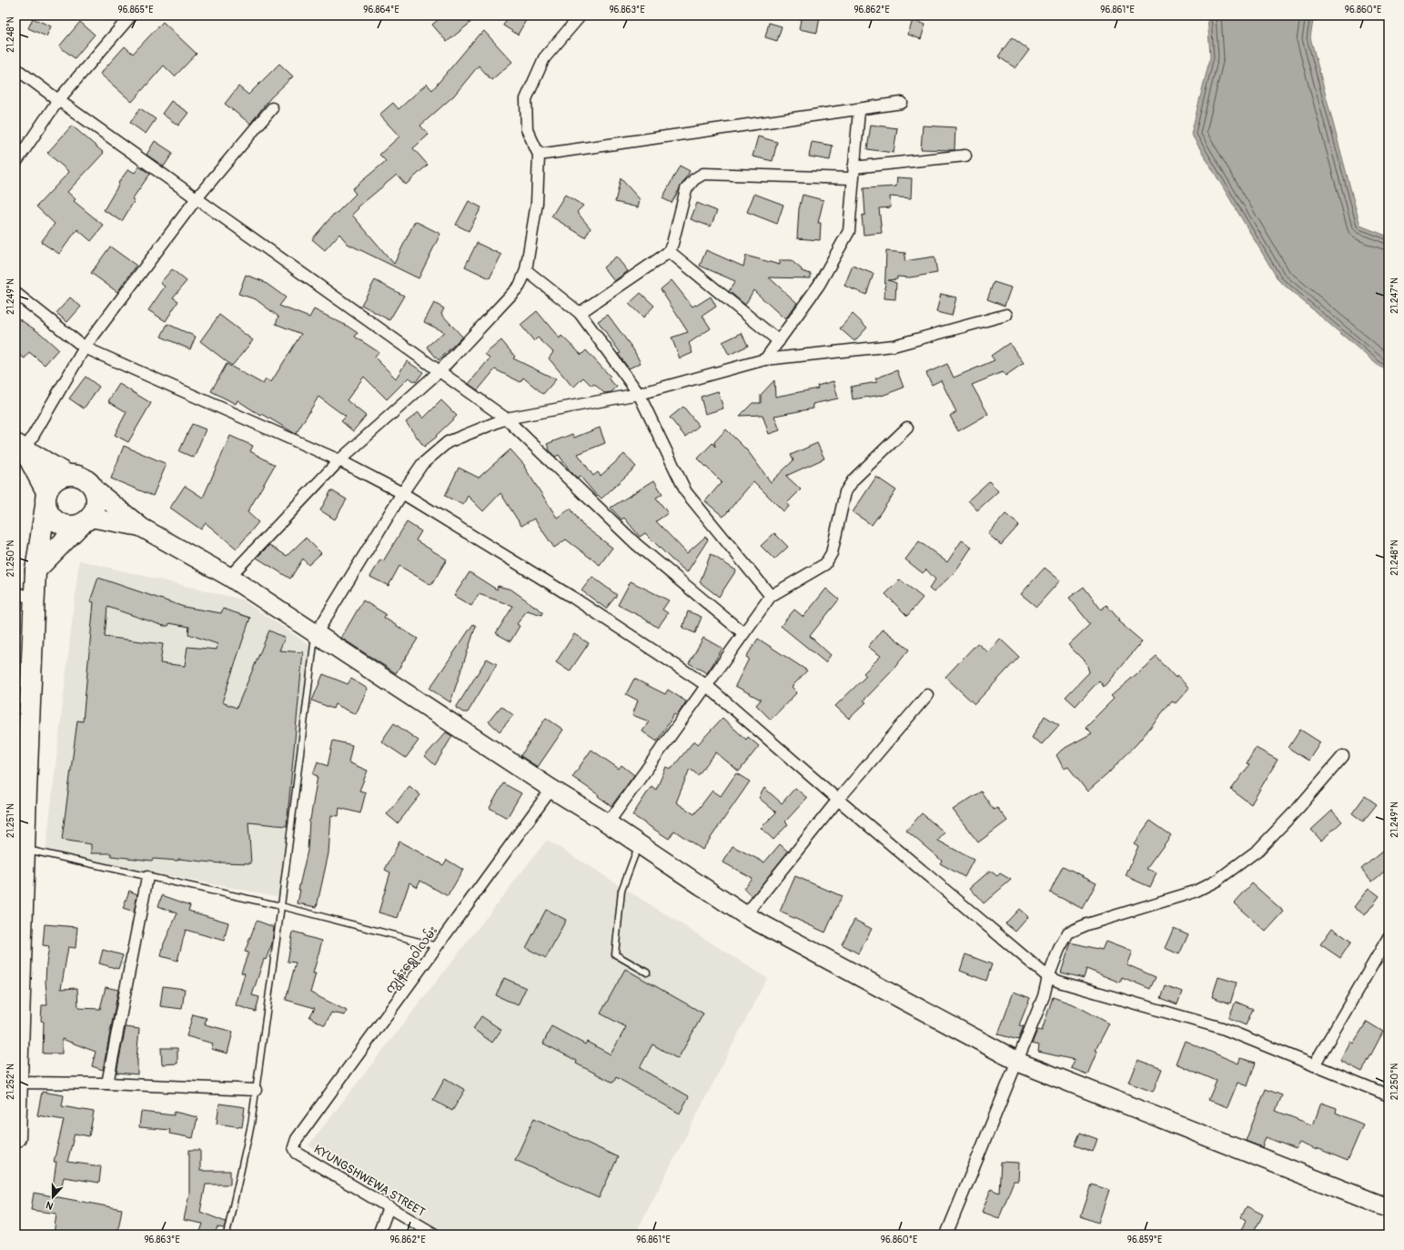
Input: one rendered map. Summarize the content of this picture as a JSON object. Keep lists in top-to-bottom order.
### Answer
{
  "streets": {
    "street": ["ကျွန်းရွှေဝါလမ်း", "KYUNGSHWEWA STREET"]
  },
  "crossings": [
    ["ကျွန်းရွှေဝါလမ်း", "KYUNGSHWEWA STREET"]
  ],
  "north": "bottom",
  "coordinates": [
    "96.865°E",
    "96.864°E",
    "96.863°E",
    "96.862°E",
    "96.861°E",
    "96.860°E",
    "21.248°N",
    "21.247°N",
    "21.249°N",
    "21.250°N",
    "21.251°N",
    "21.252°N",
    "96.859°E"
  ]
}
